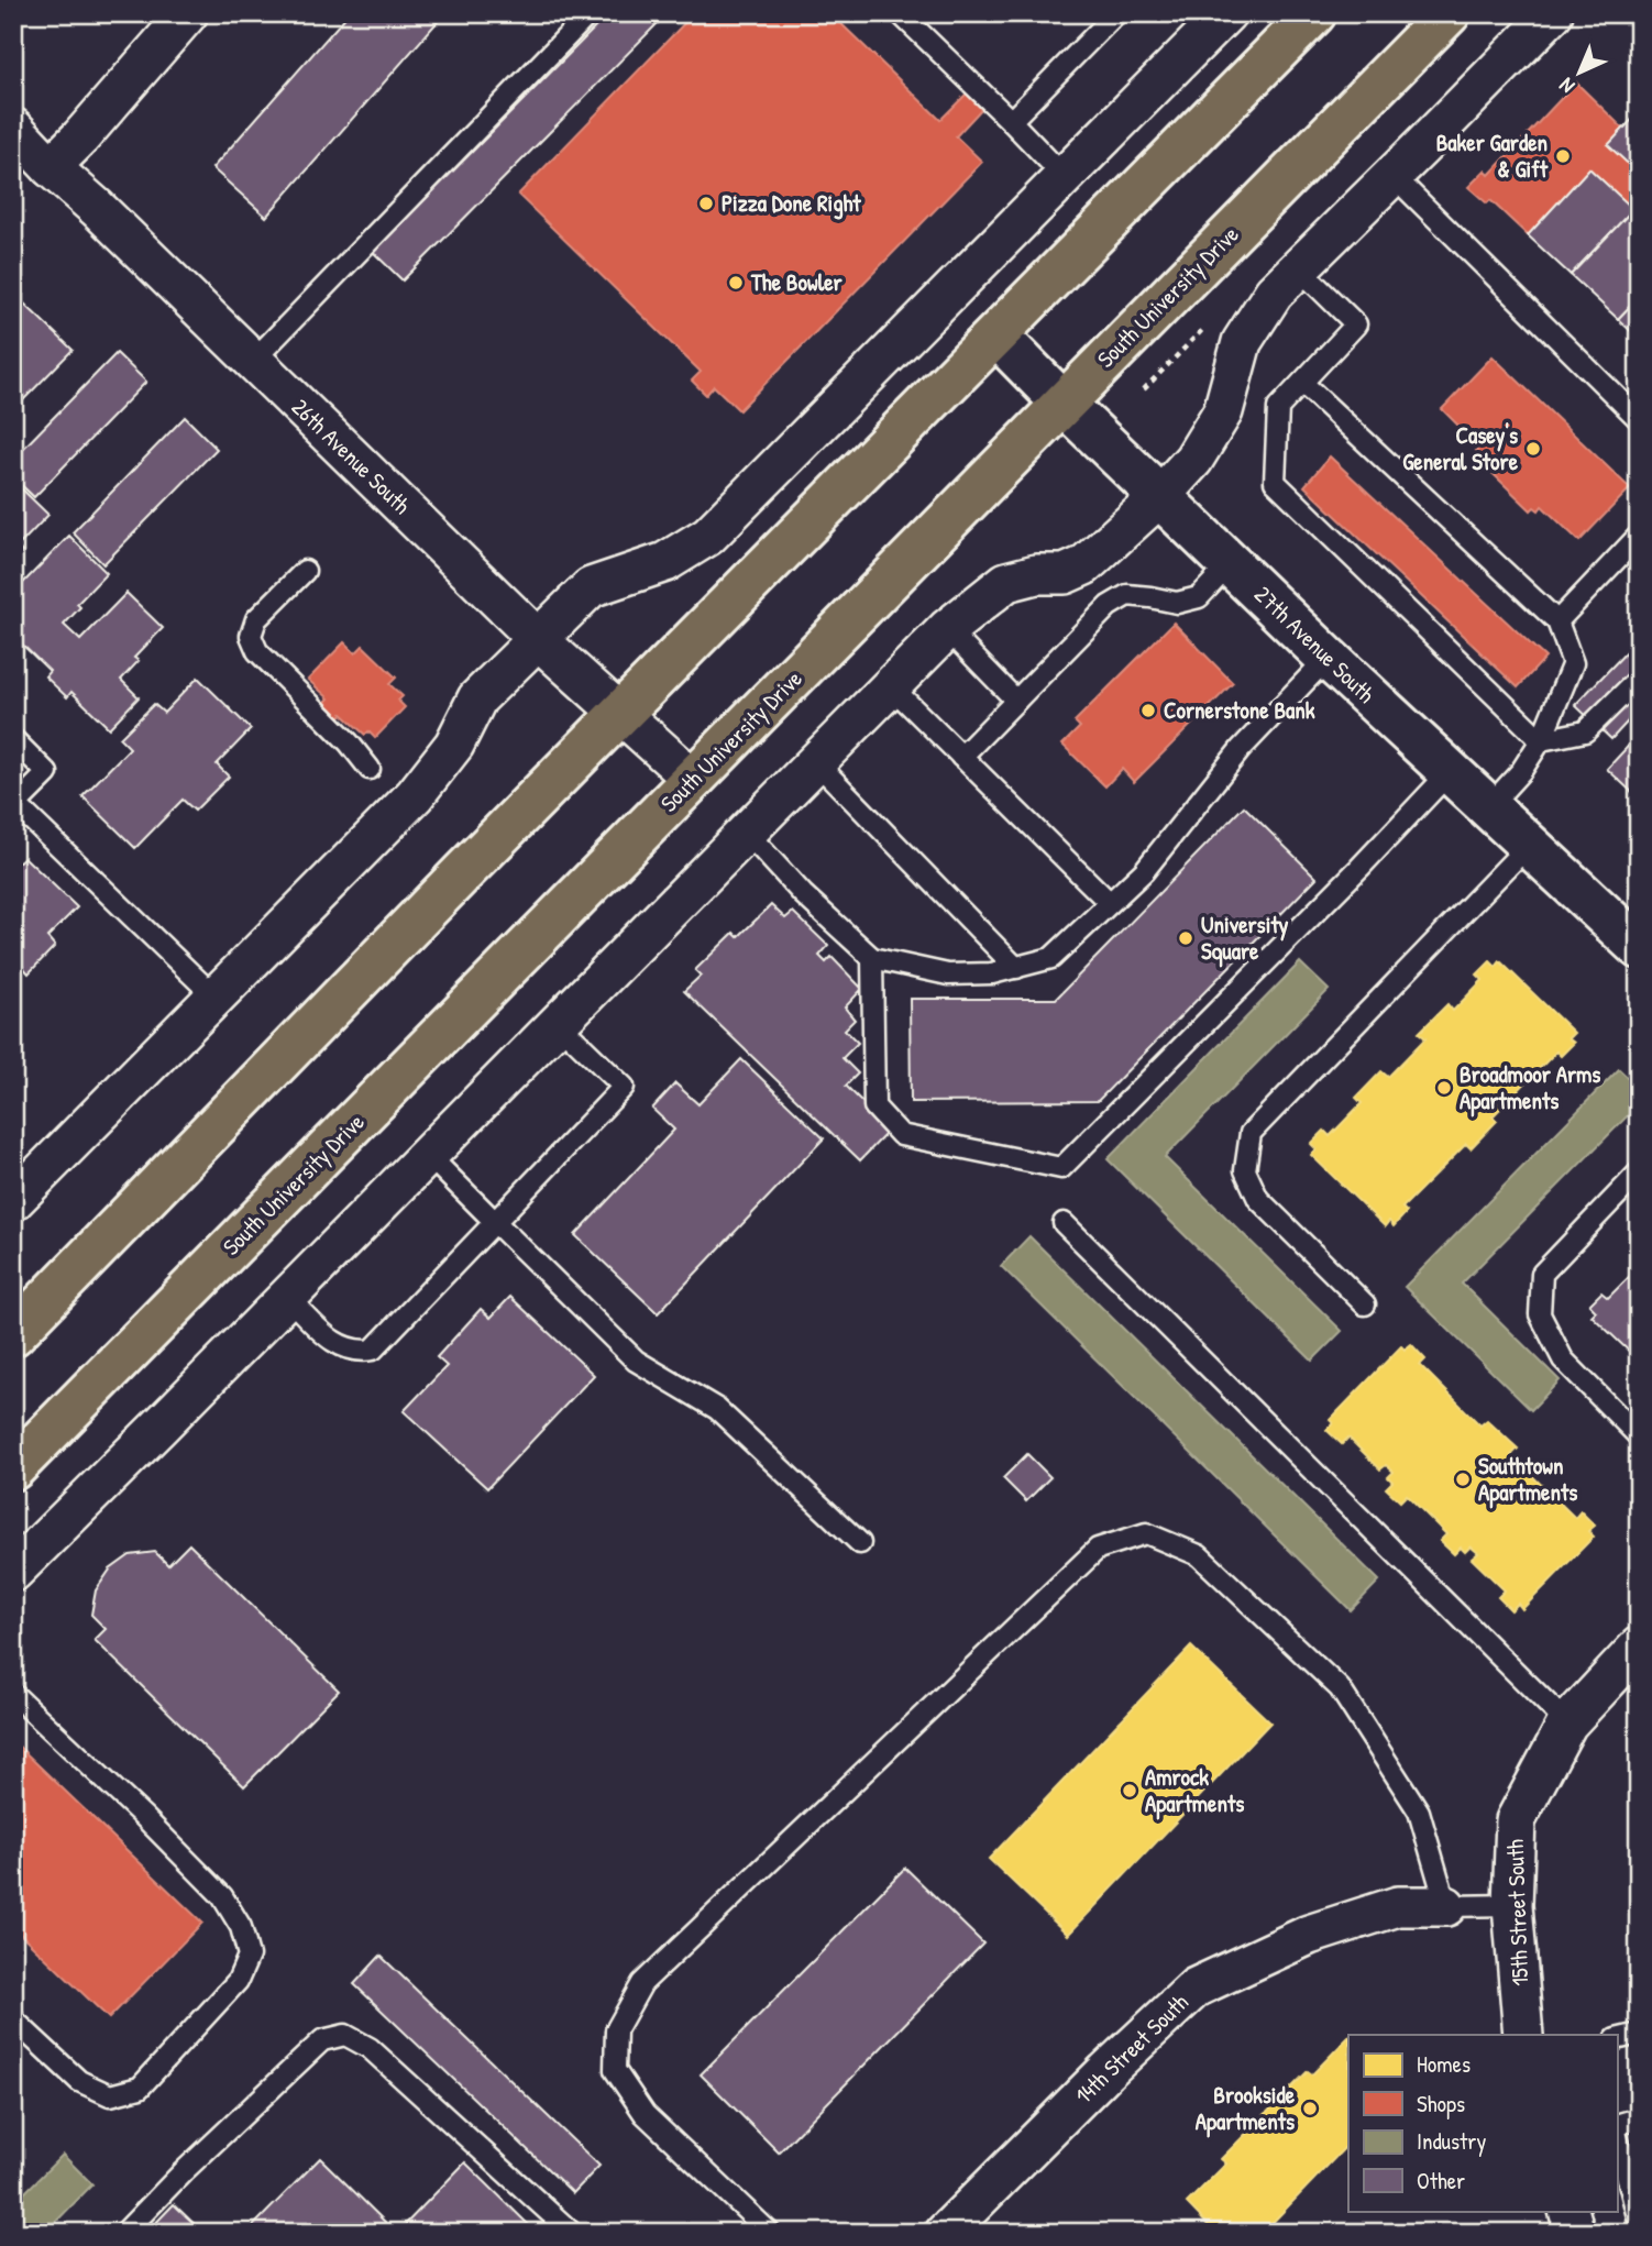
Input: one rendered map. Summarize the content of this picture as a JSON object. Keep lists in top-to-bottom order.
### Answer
{
  "streets": {
    "main road": ["South University Drive"],
    "street": [
      "26th Avenue South",
      "27th Avenue South",
      "15th Street South",
      "14th Street South"
    ]
  },
  "crossings": [
    ["South University Drive", "26th Avenue South"],
    ["South University Drive", "27th Avenue South"]
  ],
  "places": [
    "Baker Garden & Gift",
    "Pizza Done Right",
    "The Bowler",
    "Casey's General Store",
    "Cornerstone Bank",
    "University Square",
    "Broadmoor Arms Apartments",
    "Southtown Apartments",
    "Amrock Apartments",
    "Brookside Apartments"
  ],
  "legend": [
    "Homes",
    "Shops",
    "Industry",
    "Other"
  ],
  "north": "bottom left"
}
